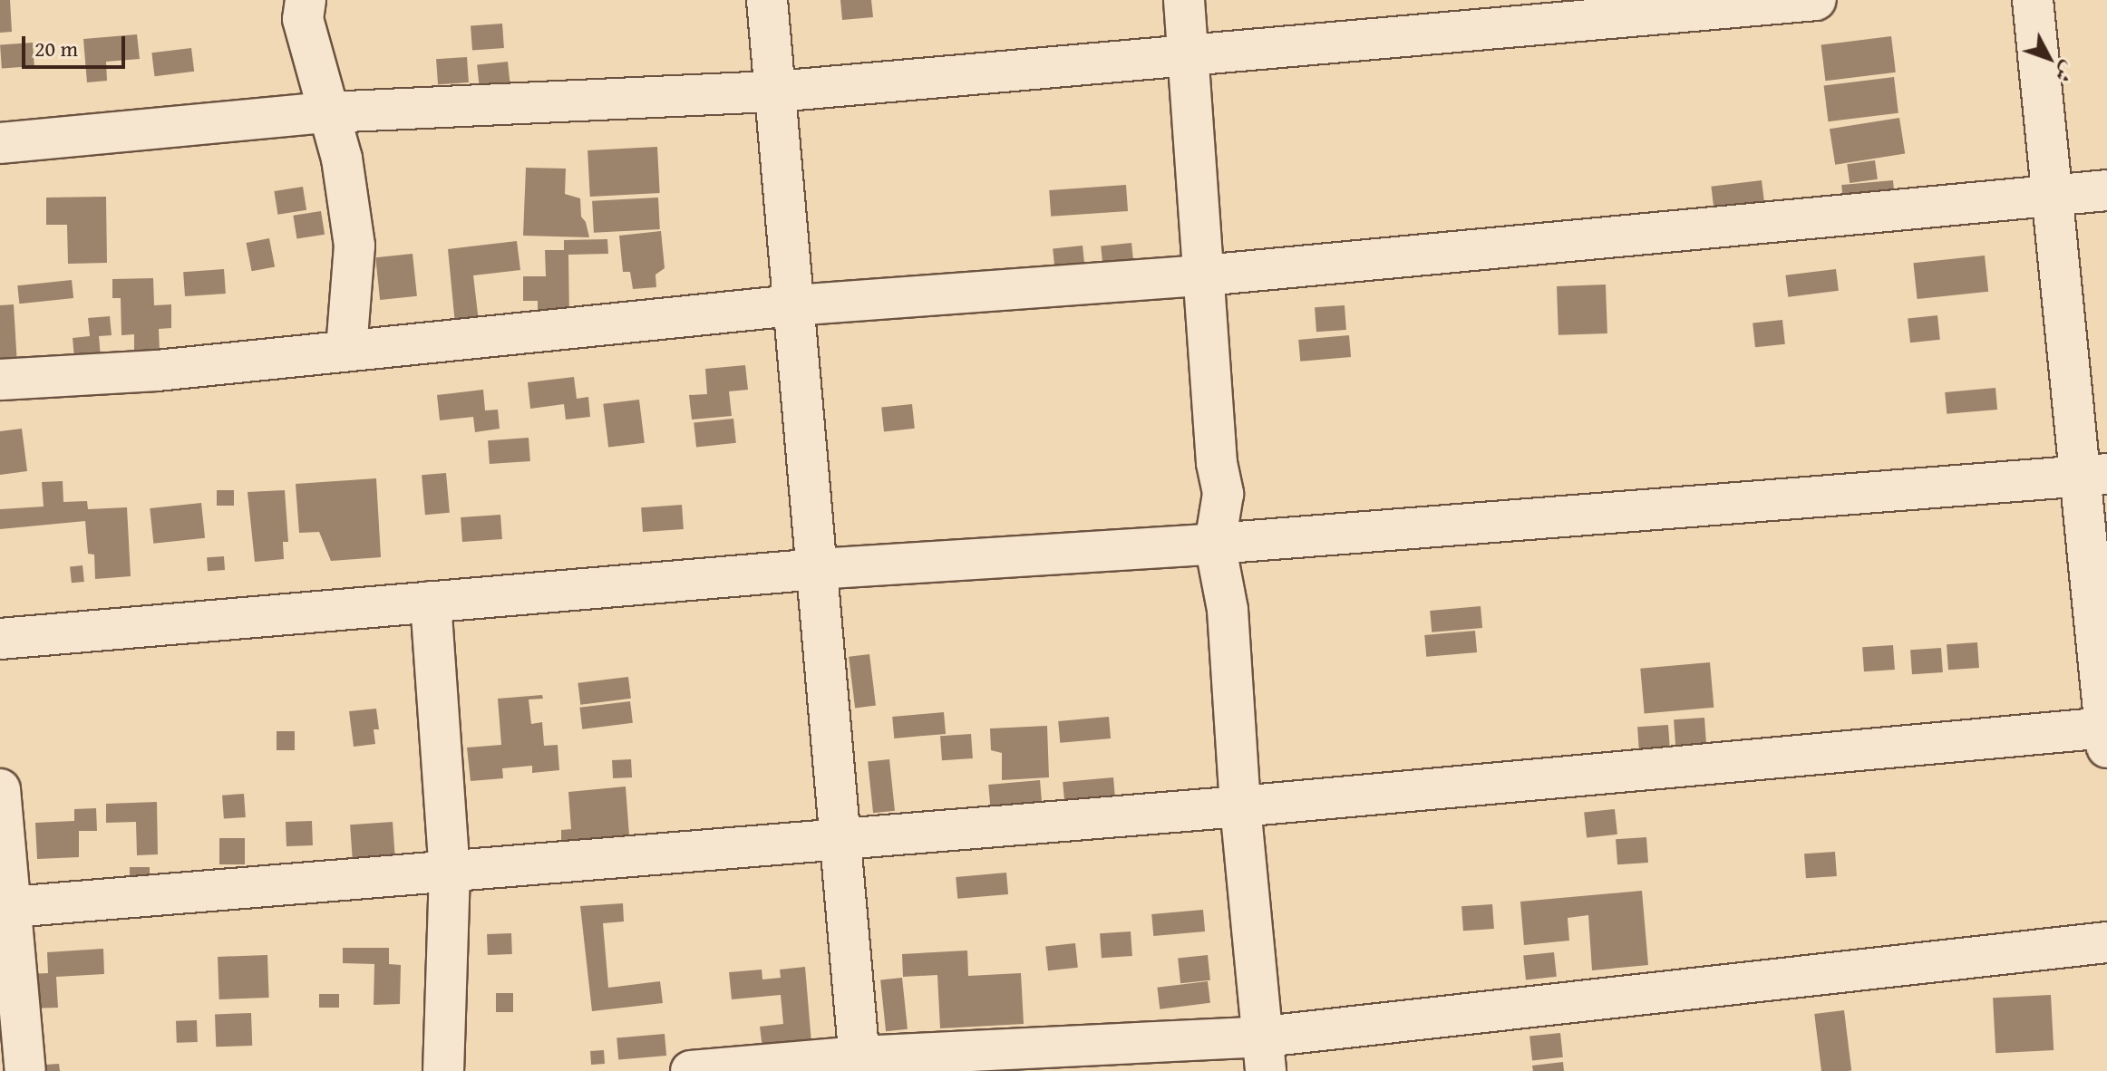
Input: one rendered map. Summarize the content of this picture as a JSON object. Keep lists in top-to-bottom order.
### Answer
{
  "scale_bar": "20 m",
  "north": "bottom right"
}
